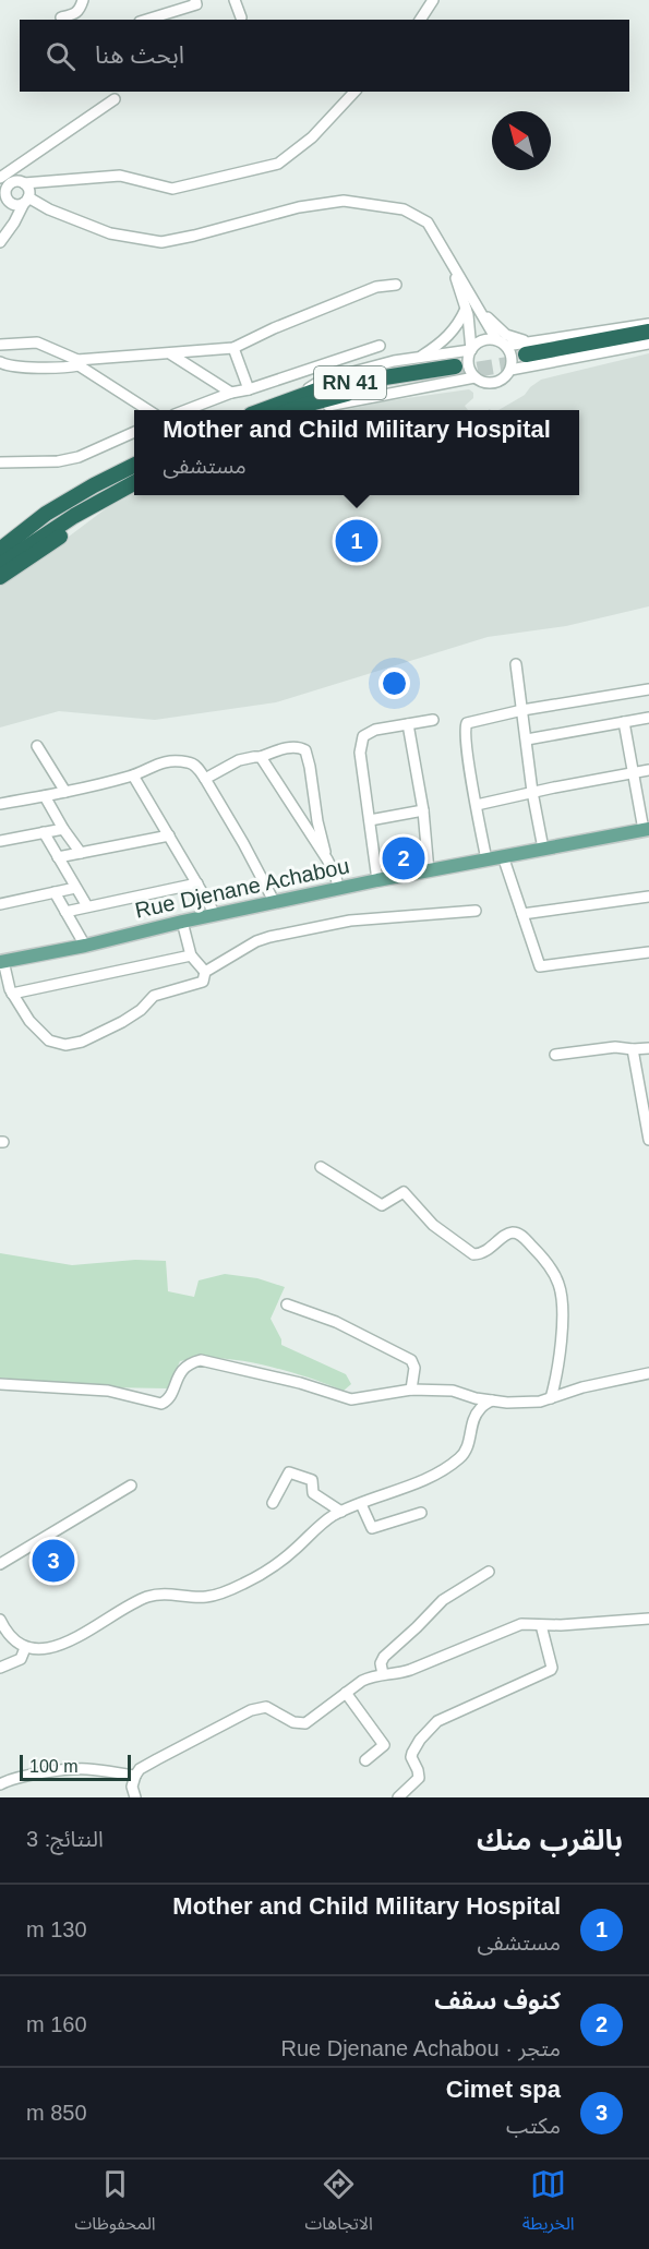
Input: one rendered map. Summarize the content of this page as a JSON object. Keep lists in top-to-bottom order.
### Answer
{
  "streets": {
    "highway": ["RN 41"],
    "main road": ["Rue Djenane Achabou"]
  },
  "scale_bar": "100 m",
  "north": "top left",
  "page": {
    "search": "ابحث هنا",
    "popup": ["Mother and Child Military Hospital", "مستشفى"],
    "pins": ["1", "2", "3"],
    "scale": "100 m",
    "heading": ["بالقرب منك", "النتائج: 3"],
    "list": [
      {
        "mark": "1",
        "name": "Mother and Child Military Hospital",
        "note": "مستشفى",
        "value": "130 m"
      },
      {
        "mark": "2",
        "name": "كنوف سقف",
        "note": "متجر · Rue Djenane Achabou",
        "value": "160 m"
      },
      {
        "mark": "3",
        "name": "Cimet spa",
        "note": "مكتب",
        "value": "850 m"
      }
    ],
    "nav": ["الخريطة", "الاتجاهات", "المحفوظات"]
  }
}
